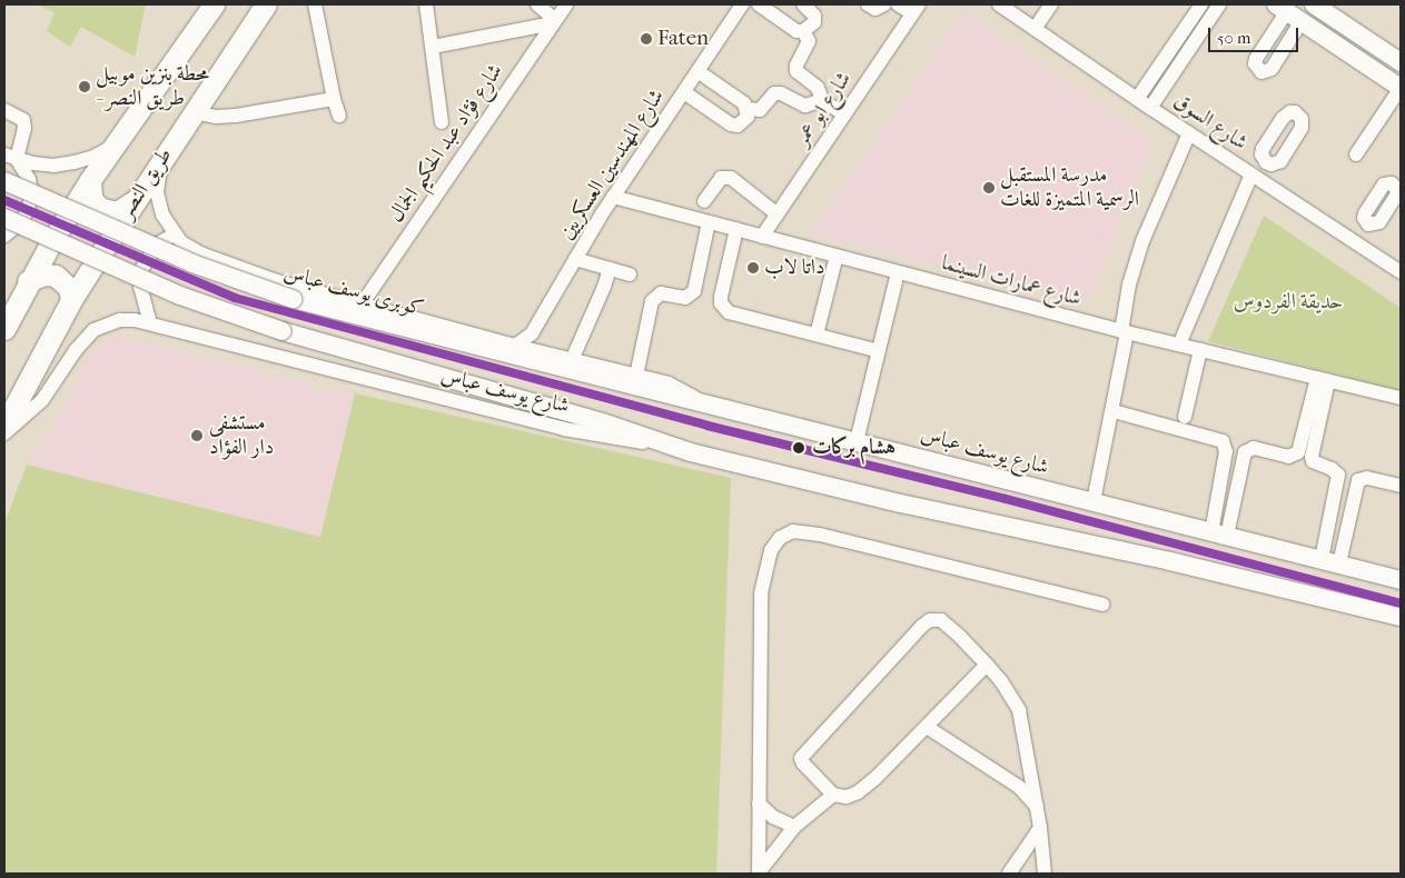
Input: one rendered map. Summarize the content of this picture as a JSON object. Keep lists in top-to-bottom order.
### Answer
{
  "streets": {
    "highway": ["طريق النصر"],
    "main road": ["كوبرى يوسف عباس", "شارع يوسف عباس"],
    "street": [
      "شارع ابو عمر",
      "شارع السوق",
      "شارع فؤاد عبد الحكيم الجمال",
      "شارع المهندسين العسكريين",
      "شارع عمارات السينما"
    ]
  },
  "crossings": [
    ["شارع ابو عمر", "شارع عمارات السينما"],
    ["شارع فؤاد عبد الحكيم الجمال", "شارع يوسف عباس"],
    ["شارع المهندسين العسكريين", "شارع عمارات السينما"],
    ["شارع المهندسين العسكريين", "شارع يوسف عباس"],
    ["طريق النصر", "شارع يوسف عباس"],
    ["كوبرى يوسف عباس", "شارع يوسف عباس"]
  ],
  "parks": ["حديقة الفردوس"],
  "places": [
    "Faten",
    "محطة بنزين موبيل - طريق النصر",
    "مدرسة المستقبل الرسمية المتميزة للغات",
    "داتا لاب",
    "مستشفى دار الفؤاد",
    "هشام بركات"
  ],
  "scale_bar": "50 m"
}
